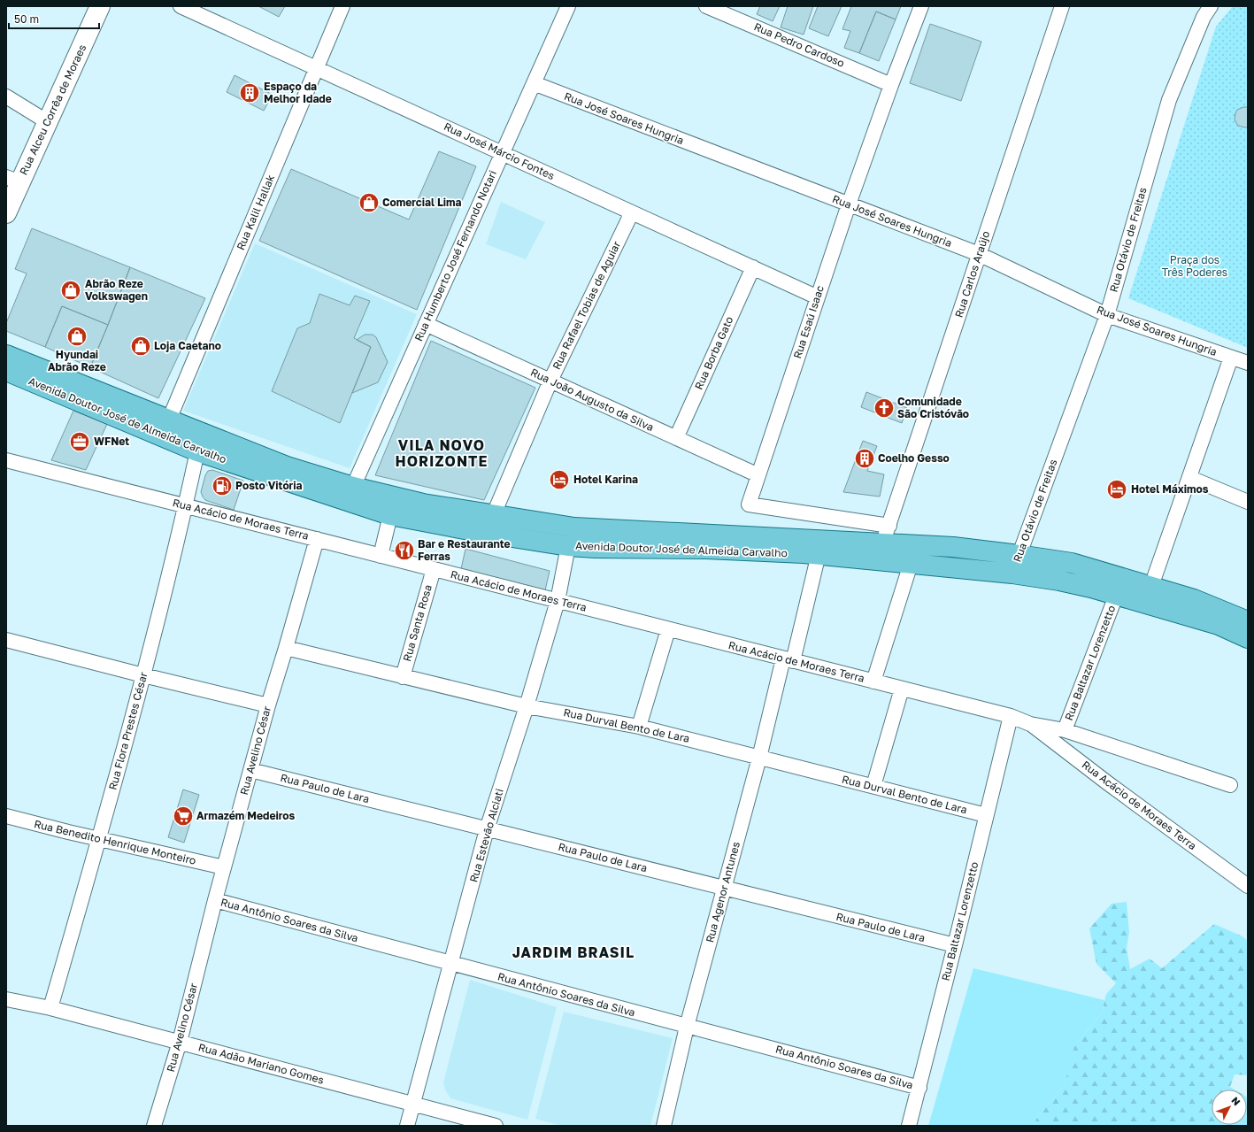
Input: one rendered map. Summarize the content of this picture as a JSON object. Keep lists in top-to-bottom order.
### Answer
{
  "streets": {
    "main road": ["Avenida Doutor José de Almeida Carvalho"],
    "street": [
      "Rua Pedro Cardoso",
      "Rua Alceu Corrêa de Moraes",
      "Rua José Soares Hungria",
      "Rua José Márcio Fontes",
      "Rua Kalil Hallak",
      "Rua Otávio de Freitas",
      "Rua Humberto José Fernando Notari",
      "Rua Carlos Araújo",
      "Rua Rafael Tobias de Aguiar",
      "Rua Esaú Isaac",
      "Rua Borba Gato",
      "Rua João Augusto da Silva",
      "Rua Acácio de Moraes Terra",
      "Rua Santa Rosa",
      "Rua Baltazar Lorenzetto",
      "Rua Durval Bento de Lara",
      "Rua Flora Prestes César",
      "Rua Avelino César",
      "Rua Paulo de Lara",
      "Rua Estevão Alciati",
      "Rua Benedito Henrique Monteiro",
      "Rua Agenor Antunes",
      "Rua Antônio Soares da Silva",
      "Rua Adão Mariano Gomes"
    ]
  },
  "crossings": [
    ["Rua Pedro Cardoso", "Rua Esaú Isaac"],
    ["Rua José Soares Hungria", "Rua Otávio de Freitas"],
    ["Rua José Soares Hungria", "Rua Humberto José Fernando Notari"],
    ["Rua José Soares Hungria", "Rua Carlos Araújo"],
    ["Rua José Soares Hungria", "Rua Esaú Isaac"],
    ["Rua José Márcio Fontes", "Rua Kalil Hallak"],
    ["Rua José Márcio Fontes", "Rua Humberto José Fernando Notari"],
    ["Rua José Márcio Fontes", "Rua Rafael Tobias de Aguiar"],
    ["Rua José Márcio Fontes", "Rua Esaú Isaac"],
    ["Rua José Márcio Fontes", "Rua Borba Gato"],
    ["Rua Kalil Hallak", "Avenida Doutor José de Almeida Carvalho"],
    ["Rua Otávio de Freitas", "Avenida Doutor José de Almeida Carvalho"],
    ["Rua Humberto José Fernando Notari", "Rua João Augusto da Silva"],
    ["Rua Humberto José Fernando Notari", "Avenida Doutor José de Almeida Carvalho"],
    ["Rua Carlos Araújo", "Rua Esaú Isaac"],
    ["Rua Carlos Araújo", "Avenida Doutor José de Almeida Carvalho"],
    ["Rua Rafael Tobias de Aguiar", "Rua João Augusto da Silva"],
    ["Rua Rafael Tobias de Aguiar", "Avenida Doutor José de Almeida Carvalho"],
    ["Rua Esaú Isaac", "Rua João Augusto da Silva"],
    ["Rua Borba Gato", "Rua João Augusto da Silva"],
    ["Avenida Doutor José de Almeida Carvalho", "Rua Baltazar Lorenzetto"],
    ["Avenida Doutor José de Almeida Carvalho", "Rua Flora Prestes César"],
    ["Avenida Doutor José de Almeida Carvalho", "Rua Estevão Alciati"],
    ["Avenida Doutor José de Almeida Carvalho", "Rua Agenor Antunes"],
    ["Rua Acácio de Moraes Terra", "Rua Santa Rosa"],
    ["Rua Acácio de Moraes Terra", "Rua Baltazar Lorenzetto"],
    ["Rua Acácio de Moraes Terra", "Rua Flora Prestes César"],
    ["Rua Acácio de Moraes Terra", "Rua Avelino César"],
    ["Rua Acácio de Moraes Terra", "Rua Estevão Alciati"],
    ["Rua Acácio de Moraes Terra", "Rua Agenor Antunes"],
    ["Rua Santa Rosa", "Rua Durval Bento de Lara"],
    ["Rua Baltazar Lorenzetto", "Rua Durval Bento de Lara"],
    ["Rua Baltazar Lorenzetto", "Rua Paulo de Lara"],
    ["Rua Baltazar Lorenzetto", "Rua Antônio Soares da Silva"],
    ["Rua Durval Bento de Lara", "Rua Avelino César"],
    ["Rua Durval Bento de Lara", "Rua Estevão Alciati"],
    ["Rua Durval Bento de Lara", "Rua Agenor Antunes"],
    ["Rua Flora Prestes César", "Rua Benedito Henrique Monteiro"],
    ["Rua Flora Prestes César", "Rua Adão Mariano Gomes"],
    ["Rua Avelino César", "Rua Paulo de Lara"],
    ["Rua Avelino César", "Rua Benedito Henrique Monteiro"],
    ["Rua Avelino César", "Rua Antônio Soares da Silva"],
    ["Rua Avelino César", "Rua Adão Mariano Gomes"],
    ["Rua Paulo de Lara", "Rua Estevão Alciati"],
    ["Rua Paulo de Lara", "Rua Agenor Antunes"],
    ["Rua Estevão Alciati", "Rua Antônio Soares da Silva"],
    ["Rua Estevão Alciati", "Rua Adão Mariano Gomes"],
    ["Rua Agenor Antunes", "Rua Antônio Soares da Silva"]
  ],
  "districts": ["VILA NOVO HORIZONTE", "JARDIM BRASIL"],
  "parks": ["Praça dos Três Poderes"],
  "places": {
    "building": ["Espaço da Melhor Idade", "Coelho Gesso"],
    "shop": [
      "Comercial Lima",
      "Abrão Reze Volkswagen",
      "Hyundai Abrão Reze",
      "Loja Caetano"
    ],
    "church": ["Comunidade São Cristóvão"],
    "office": ["WFNet"],
    "hotel": ["Hotel Karina", "Hotel Máximos"],
    "fuel station": ["Posto Vitória"],
    "restaurant": ["Bar e Restaurante Ferras"],
    "supermarket": ["Armazém Medeiros"]
  },
  "scale_bar": "50 m",
  "north": "top right"
}
